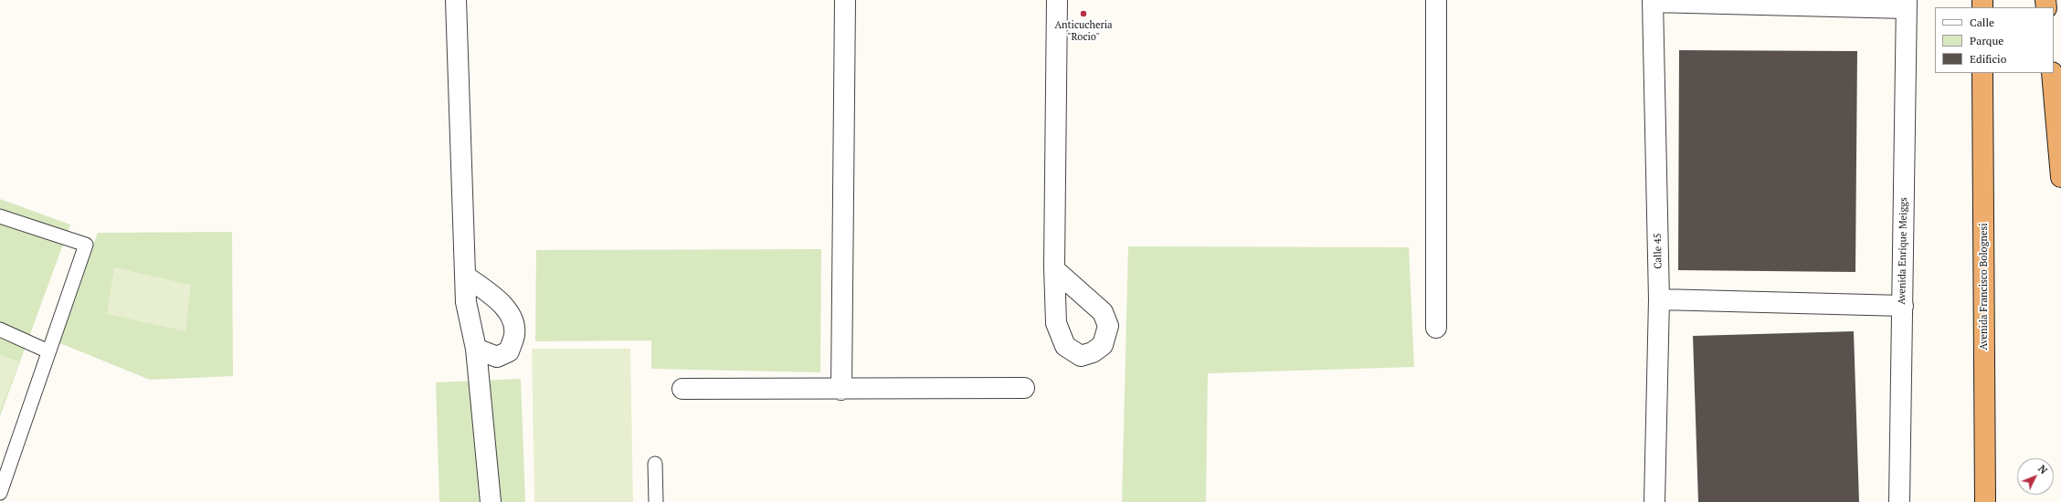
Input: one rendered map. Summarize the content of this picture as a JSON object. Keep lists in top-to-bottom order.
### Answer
{
  "streets": {
    "highway": ["Avenida Francisco Bolognesi"],
    "street": ["Calle 45", "Avenida Enrique Meiggs"]
  },
  "places": ["Anticucheria \"Rocio\""],
  "legend": ["Calle", "Parque", "Edificio"],
  "north": "top right"
}
